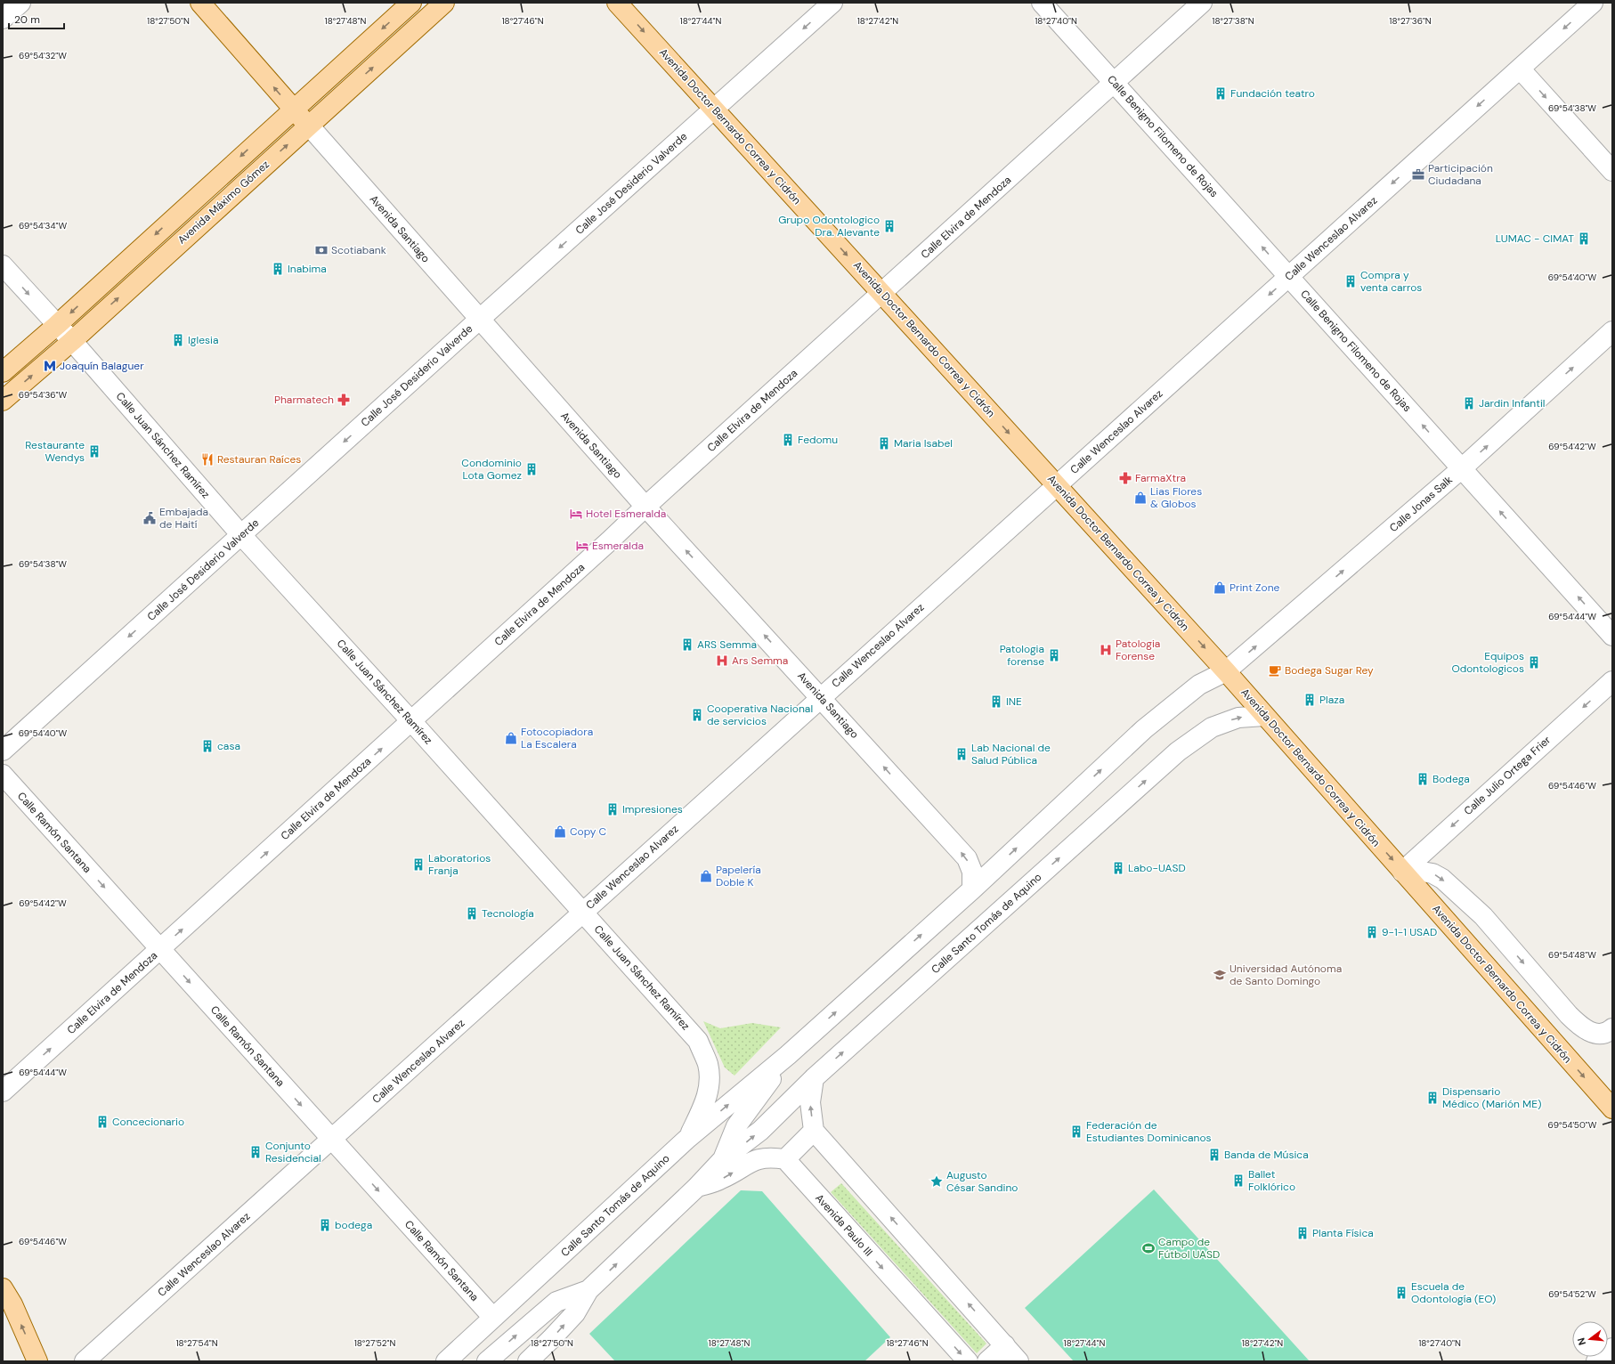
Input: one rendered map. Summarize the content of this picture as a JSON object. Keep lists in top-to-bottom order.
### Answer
{
  "streets": {
    "main road": ["Avenida Doctor Bernardo Correa y Cidrón", "Avenida Máximo Gómez", "Avenida Santiago"],
    "street": [
      "Calle Benigno Filomeno de Rojas",
      "Calle José Desiderio Valverde",
      "Calle Elvira de Mendoza",
      "Calle Wenceslao Alvarez",
      "Calle Juan Sánchez Ramírez",
      "Calle Jonas Salk",
      "Calle Julio Ortega Frier",
      "Calle Ramón Santana",
      "Calle Santo Tomás de Aquino",
      "Avenida Paulo III"
    ]
  },
  "crossings": [
    ["Avenida Doctor Bernardo Correa y Cidrón", "Calle José Desiderio Valverde"],
    ["Avenida Doctor Bernardo Correa y Cidrón", "Calle Elvira de Mendoza"],
    ["Avenida Doctor Bernardo Correa y Cidrón", "Calle Wenceslao Alvarez"],
    ["Avenida Doctor Bernardo Correa y Cidrón", "Calle Jonas Salk"],
    ["Avenida Doctor Bernardo Correa y Cidrón", "Calle Julio Ortega Frier"],
    ["Avenida Doctor Bernardo Correa y Cidrón", "Calle Santo Tomás de Aquino"],
    ["Calle Benigno Filomeno de Rojas", "Calle Elvira de Mendoza"],
    ["Calle Benigno Filomeno de Rojas", "Calle Wenceslao Alvarez"],
    ["Calle Benigno Filomeno de Rojas", "Calle Jonas Salk"],
    ["Calle José Desiderio Valverde", "Avenida Santiago"],
    ["Calle José Desiderio Valverde", "Calle Juan Sánchez Ramírez"],
    ["Avenida Máximo Gómez", "Avenida Santiago"],
    ["Avenida Máximo Gómez", "Calle Juan Sánchez Ramírez"],
    ["Calle Elvira de Mendoza", "Avenida Santiago"],
    ["Calle Elvira de Mendoza", "Calle Juan Sánchez Ramírez"],
    ["Calle Elvira de Mendoza", "Calle Ramón Santana"],
    ["Avenida Santiago", "Calle Wenceslao Alvarez"],
    ["Avenida Santiago", "Calle Santo Tomás de Aquino"],
    ["Calle Wenceslao Alvarez", "Calle Juan Sánchez Ramírez"],
    ["Calle Wenceslao Alvarez", "Calle Ramón Santana"],
    ["Calle Juan Sánchez Ramírez", "Calle Santo Tomás de Aquino"],
    ["Calle Jonas Salk", "Calle Santo Tomás de Aquino"],
    ["Calle Ramón Santana", "Calle Santo Tomás de Aquino"]
  ],
  "one_way": [
    "Avenida Doctor Bernardo Correa y Cidrón",
    "Calle Benigno Filomeno de Rojas",
    "Calle José Desiderio Valverde",
    "Avenida Santiago",
    "Calle Wenceslao Alvarez",
    "Calle Jonas Salk",
    "Calle Julio Ortega Frier",
    "Calle Ramón Santana",
    "Calle Santo Tomás de Aquino"
  ],
  "places": {
    "building": [
      "Fundación teatro",
      "Grupo Odontologico Dra. Alevante",
      "LUMAC - CIMAT",
      "Inabima",
      "Compra y venta carros",
      "Iglesia",
      "Jardin Infantil",
      "Fedomu",
      "Maria Isabel",
      "Restaurante Wendys",
      "Condominio Lota Gomez",
      "ARS Semma",
      "Patologia forense",
      "Equipos Odontologicos",
      "Plaza",
      "INE",
      "Cooperativa Nacional de servicios",
      "casa",
      "Lab Nacional de Salud Pública",
      "Bodega",
      "Impresiones",
      "Laboratorios Franja",
      "Labo-UASD",
      "Tecnología",
      "9-1-1 USAD",
      "Dispensario Médico (Marión ME)",
      "Concecionario",
      "Federación de Estudiantes Dominicanos",
      "Conjunto Residencial",
      "Banda de Música",
      "Ballet Folklórico",
      "bodega",
      "Planta Física",
      "Escuela de Odontología (EO)"
    ],
    "office": ["Participación Ciudadana"],
    "bank": ["Scotiabank"],
    "metro station": ["Joaquín Balaguer"],
    "pharmacy": ["Pharmatech", "FarmaXtra"],
    "restaurant": ["Restauran Raíces"],
    "shop": [
      "Lias Flores & Globos",
      "Print Zone",
      "Fotocopiadora La Escalera",
      "Copy C",
      "Papelería Doble K"
    ],
    "hotel": ["Hotel Esmeralda", "Esmeralda"],
    "public building": ["Embajada de Haití"],
    "hospital": ["Patologia Forense", "Ars Semma"],
    "cafe": ["Bodega Sugar Rey"],
    "school or university": ["Universidad Autónoma de Santo Domingo"],
    "place": ["Augusto César Sandino"],
    "sports": ["Campo de Fútbol UASD"]
  },
  "scale_bar": "20 m",
  "north": "left",
  "coordinates": [
    "18°27'50\"N",
    "18°27'48\"N",
    "18°27'46\"N",
    "18°27'44\"N",
    "18°27'42\"N",
    "18°27'40\"N",
    "18°27'38\"N",
    "18°27'36\"N",
    "69°54'32\"W",
    "69°54'38\"W",
    "69°54'34\"W",
    "69°54'40\"W",
    "69°54'36\"W",
    "69°54'42\"W",
    "69°54'44\"W",
    "69°54'46\"W",
    "69°54'48\"W",
    "69°54'50\"W",
    "69°54'52\"W",
    "18°27'54\"N",
    "18°27'52\"N"
  ]
}
